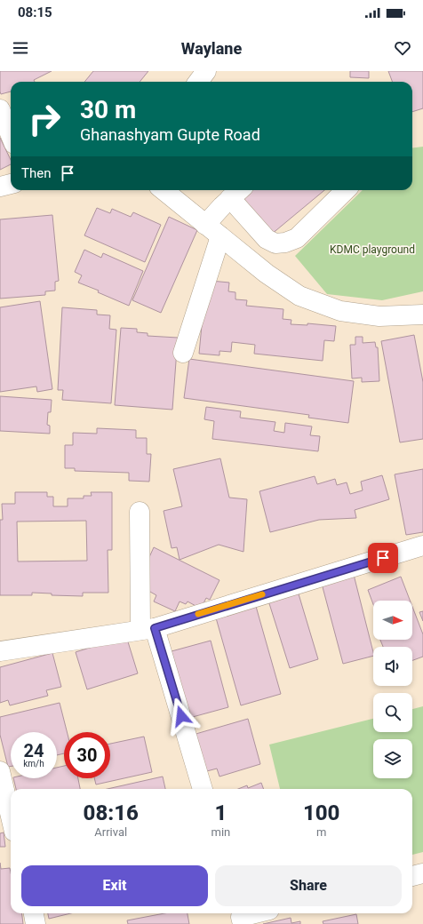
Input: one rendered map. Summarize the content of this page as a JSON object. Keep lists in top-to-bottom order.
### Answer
{
  "parks": ["KDMC playground"],
  "north": "right",
  "page": {
    "status": "08:15",
    "header": "Waylane",
    "turn": ["30 m", "Ghanashyam Gupte Road"],
    "then": "Then",
    "speed": "24 km/h",
    "limit": "30",
    "eta": [
      "08:16",
      "Arrival",
      "1",
      "min",
      "100",
      "m"
    ],
    "buttons": ["Exit", "Share"]
  }
}
